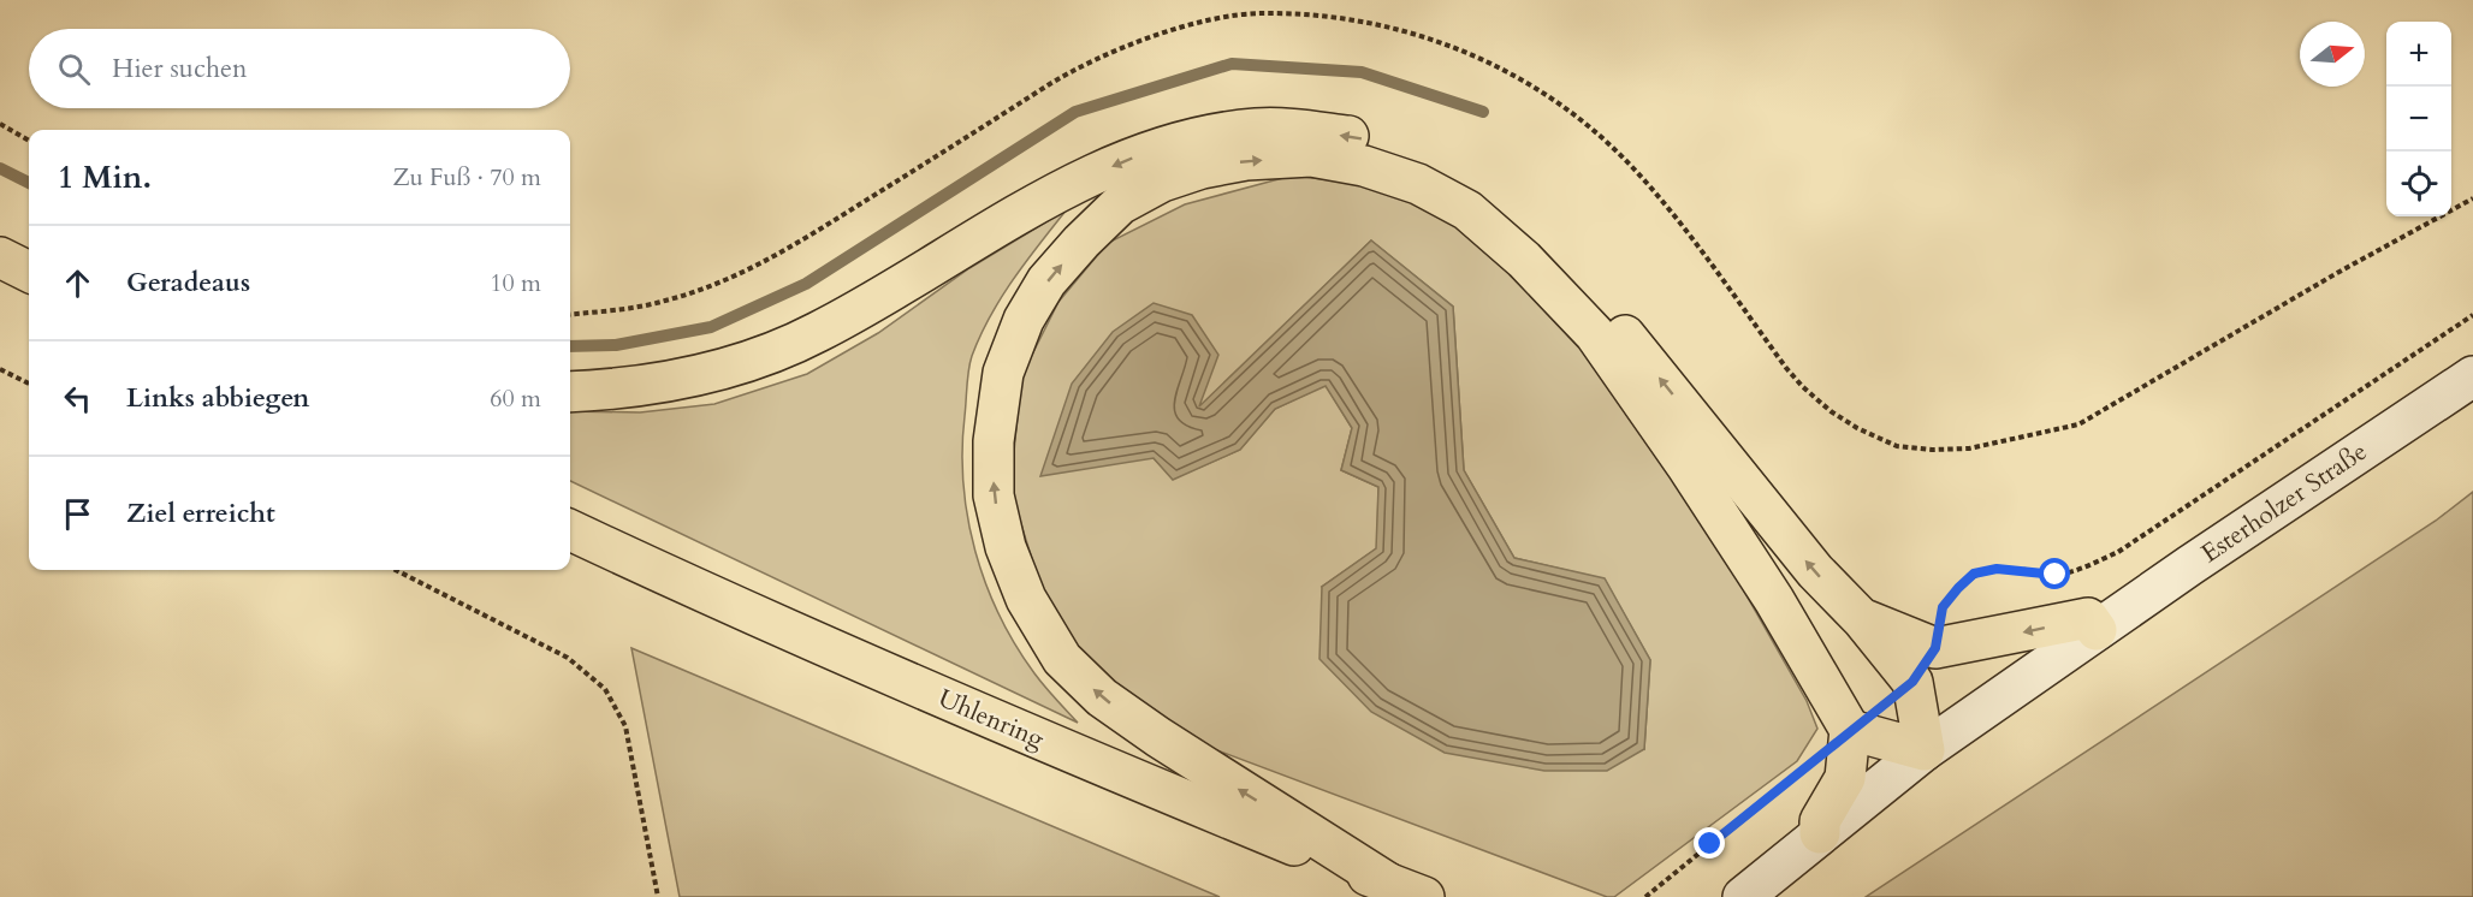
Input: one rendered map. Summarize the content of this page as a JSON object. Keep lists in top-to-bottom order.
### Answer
{
  "streets": {
    "highway": ["Uhlenring"],
    "main road": ["Esterholzer Straße"]
  },
  "north": "right",
  "page": {
    "map_buttons": ["+", "−"],
    "search": "Hier suchen",
    "heading": ["1 Min.", "Zu Fuß · 70 m"],
    "list": [
      ["Geradeaus", "10 m"],
      ["Links abbiegen", "60 m"],
      "Ziel erreicht"
    ]
  }
}
